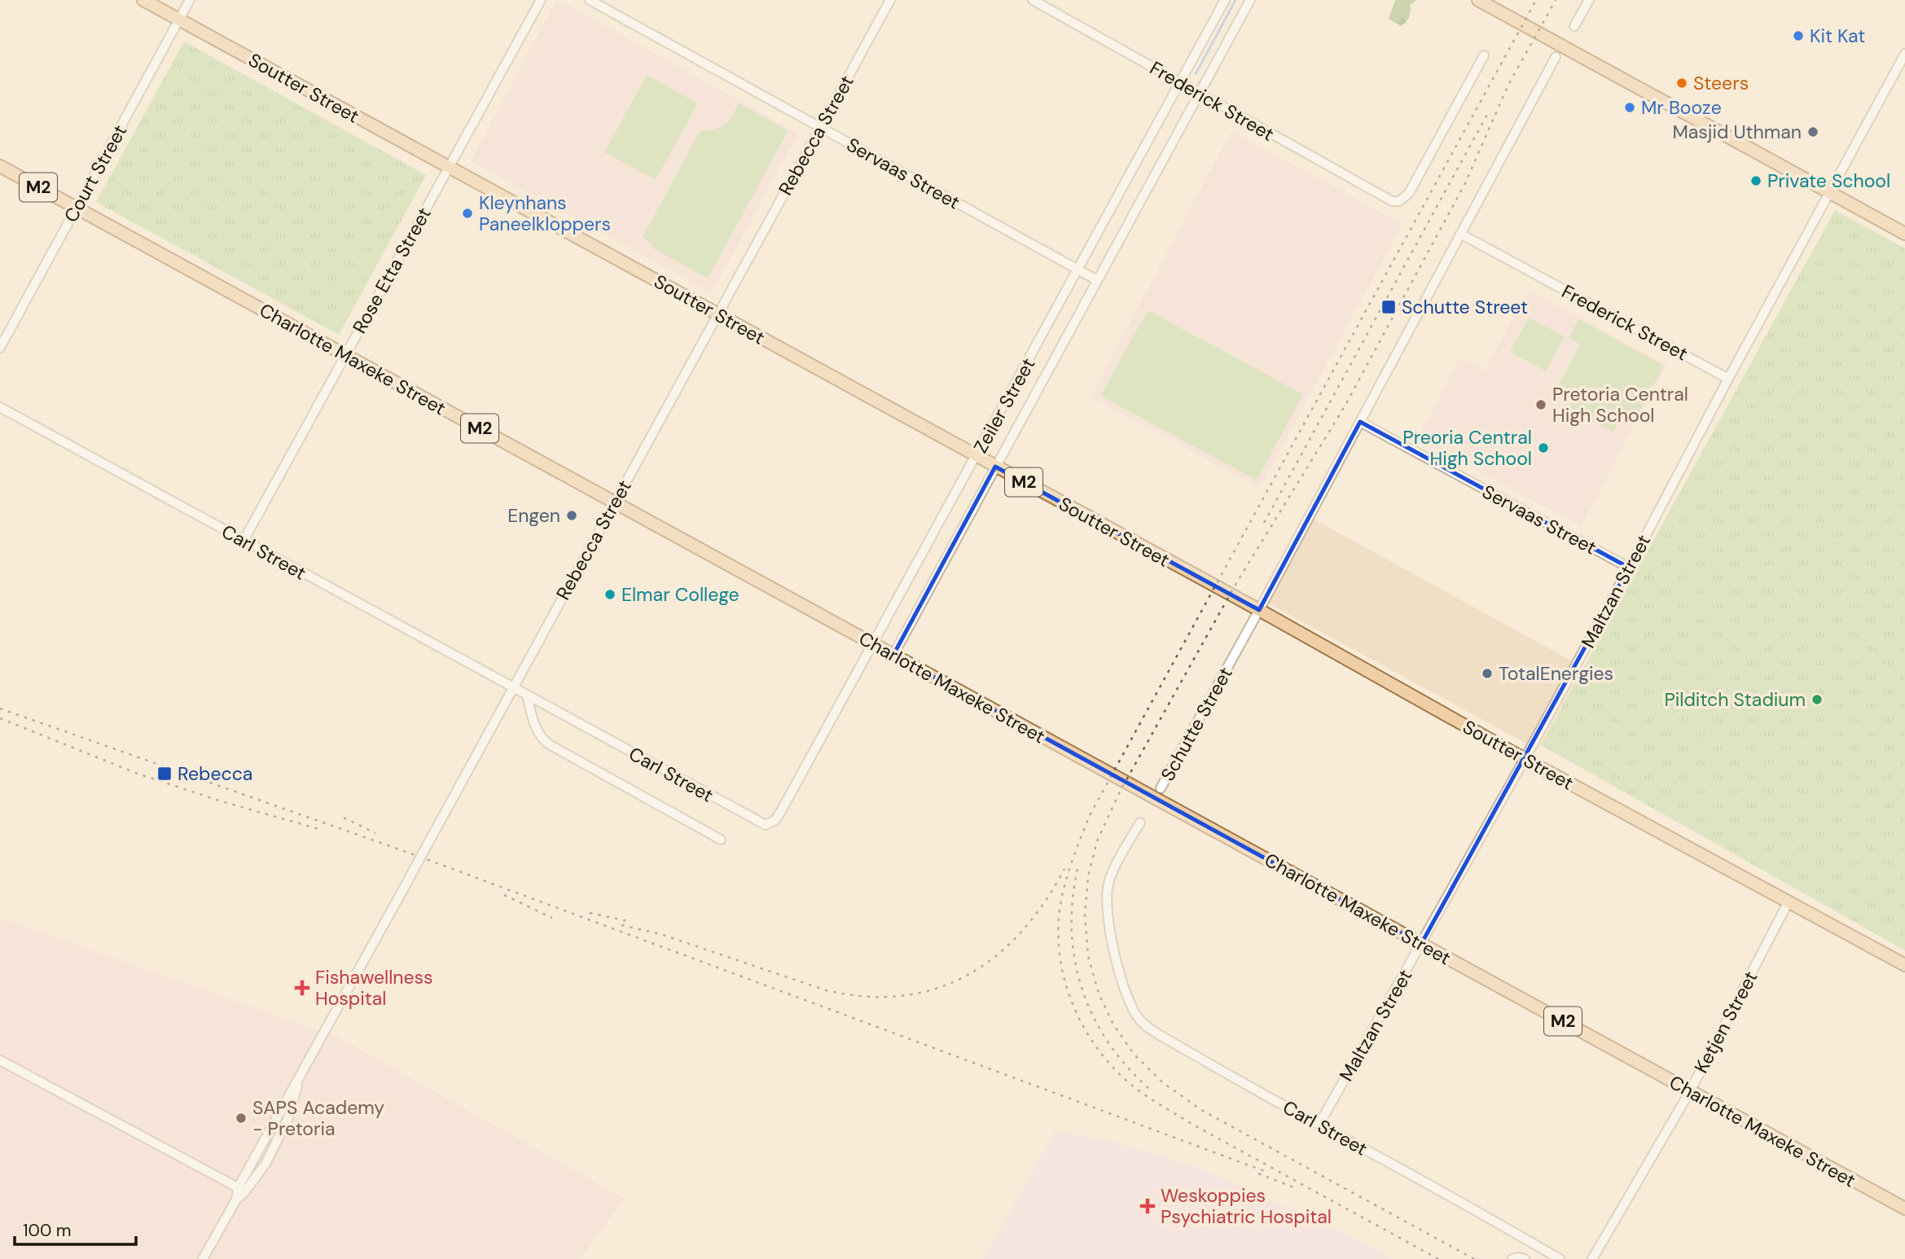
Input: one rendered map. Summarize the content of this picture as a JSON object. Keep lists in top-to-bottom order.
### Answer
{
  "streets": {
    "main road": ["Soutter Street", "M2", "Charlotte Maxeke Street"],
    "street": [
      "Frederick Street",
      "Rebecca Street",
      "Court Street",
      "Servaas Street",
      "Rose Etta Street",
      "Zeiler Street",
      "Carl Street",
      "Maltzan Street",
      "Schutte Street",
      "Ketjen Street"
    ]
  },
  "crossings": [
    ["Soutter Street", "Rebecca Street"],
    ["Soutter Street", "Court Street"],
    ["Soutter Street", "Rose Etta Street"],
    ["Soutter Street", "Zeiler Street"],
    ["Soutter Street", "Maltzan Street"],
    ["Soutter Street", "Schutte Street"],
    ["Soutter Street", "Ketjen Street"],
    ["Frederick Street", "Zeiler Street"],
    ["Frederick Street", "Maltzan Street"],
    ["Frederick Street", "Schutte Street"],
    ["Rebecca Street", "Servaas Street"],
    ["Rebecca Street", "Charlotte Maxeke Street"],
    ["Rebecca Street", "Carl Street"],
    ["Court Street", "Charlotte Maxeke Street"],
    ["Servaas Street", "Zeiler Street"],
    ["Servaas Street", "Maltzan Street"],
    ["Servaas Street", "Schutte Street"],
    ["Rose Etta Street", "Charlotte Maxeke Street"],
    ["Rose Etta Street", "Carl Street"],
    ["Charlotte Maxeke Street", "Zeiler Street"],
    ["Charlotte Maxeke Street", "Maltzan Street"],
    ["Charlotte Maxeke Street", "Ketjen Street"],
    ["Zeiler Street", "Carl Street"],
    ["Carl Street", "Maltzan Street"]
  ],
  "places": {
    "other": [
      "Kit Kat",
      "Steers",
      "Mr Booze",
      "Masjid Uthman",
      "Private School",
      "Kleynhans Paneelkloppers",
      "Pretoria Central High School",
      "Preoria Central High School",
      "Engen",
      "Elmar College",
      "TotalEnergies",
      "Pilditch Stadium",
      "SAPS Academy - Pretoria"
    ],
    "transit": ["Schutte Street", "Rebecca"],
    "health": ["Fishawellness Hospital", "Weskoppies Psychiatric Hospital"]
  },
  "scale_bar": "100 m"
}
